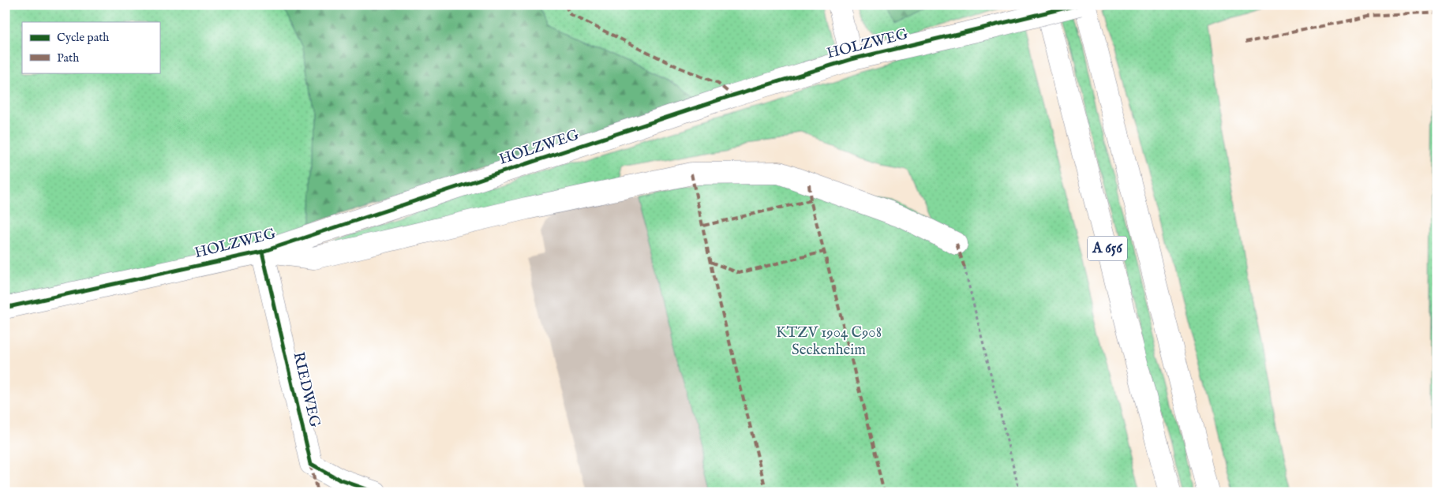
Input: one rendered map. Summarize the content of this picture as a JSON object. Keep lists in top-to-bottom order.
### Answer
{
  "streets": {
    "main road": ["HOLZWEG", "A 656", "RIEDWEG"]
  },
  "crossings": [
    ["HOLZWEG", "RIEDWEG"]
  ],
  "parks": ["KTZV 1904 C908 Seckenheim"],
  "legend": ["Cycle path", "Path"]
}
